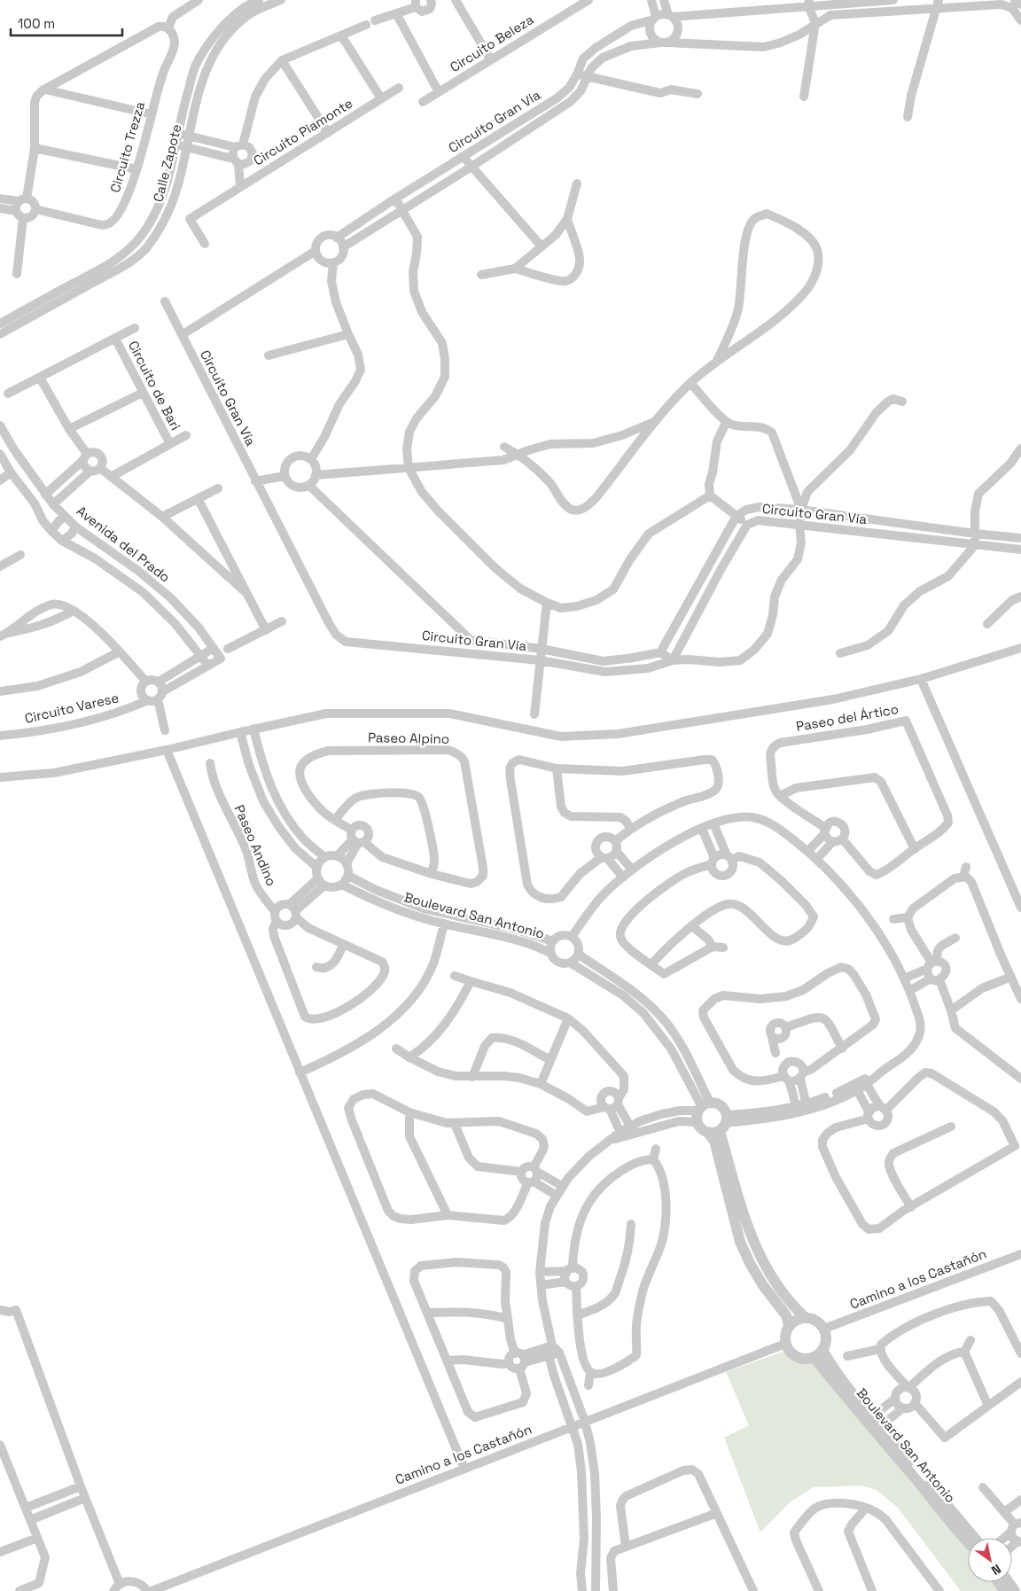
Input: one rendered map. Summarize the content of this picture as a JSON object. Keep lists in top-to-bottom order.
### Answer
{
  "streets": {
    "street": [
      "Circuito Beleza",
      "Circuito Gran Vía",
      "Circuito Piamonte",
      "Circuito Trezza",
      "Calle Zapote",
      "Circuito de Bari",
      "Avenida del Prado",
      "Circuito Varese",
      "Paseo del Ártico",
      "Paseo Alpino",
      "Paseo Andino",
      "Boulevard San Antonio",
      "Camino a los Castañón"
    ]
  },
  "crossings": [
    ["Circuito Piamonte", "Calle Zapote"],
    ["Boulevard San Antonio", "Camino a los Castañón"]
  ],
  "scale_bar": "100 m",
  "north": "bottom right"
}
